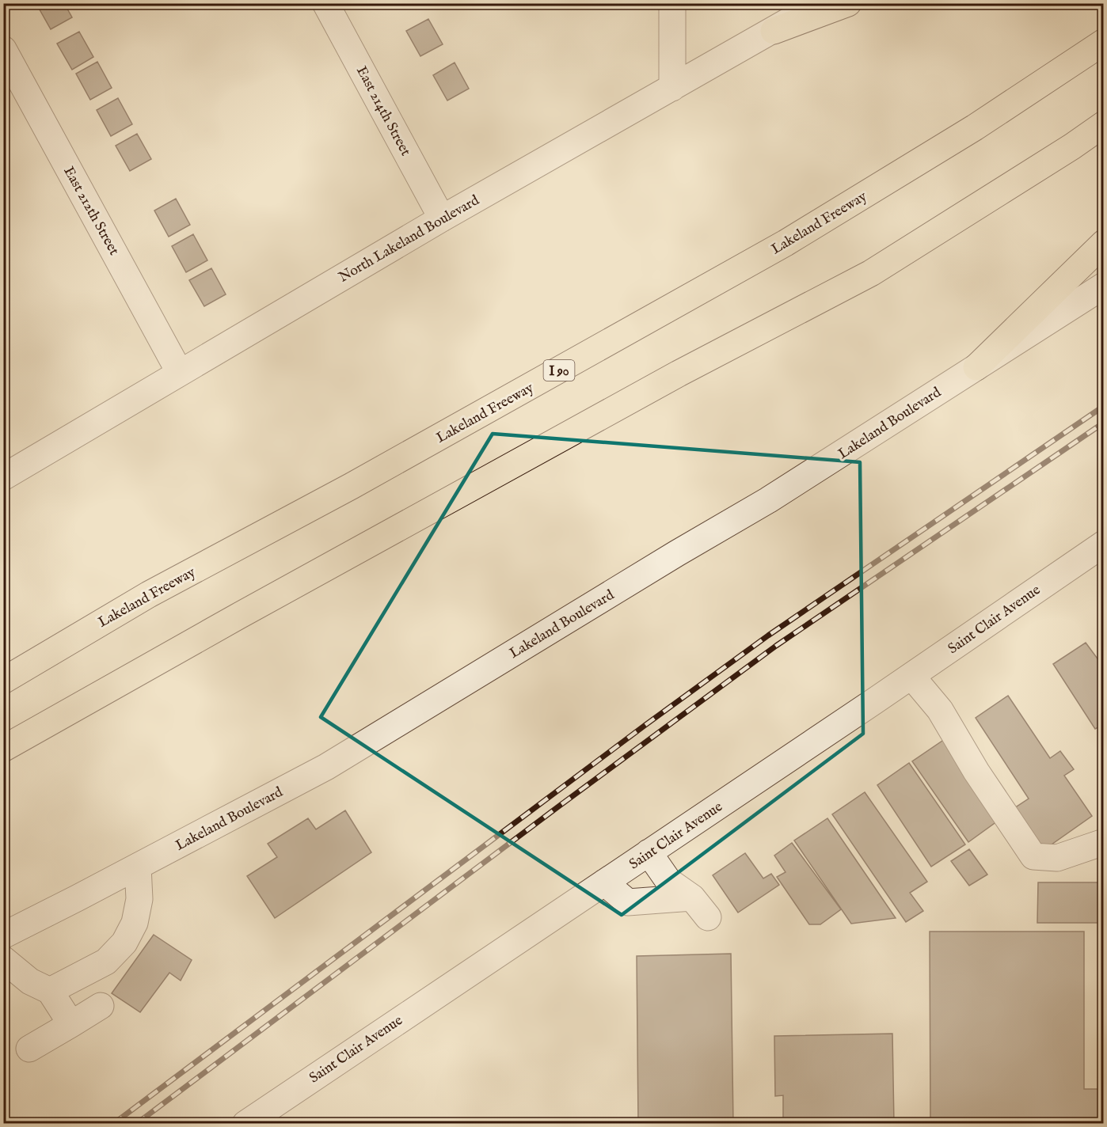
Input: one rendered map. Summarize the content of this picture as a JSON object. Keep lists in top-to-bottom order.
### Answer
{
  "streets": {
    "highway": ["Lakeland Freeway", "I 90"],
    "street": [
      "East 214th Street",
      "East 212th Street",
      "North Lakeland Boulevard",
      "Lakeland Boulevard",
      "Saint Clair Avenue"
    ]
  },
  "crossings": [
    ["East 214th Street", "North Lakeland Boulevard"],
    ["East 212th Street", "North Lakeland Boulevard"]
  ]
}
